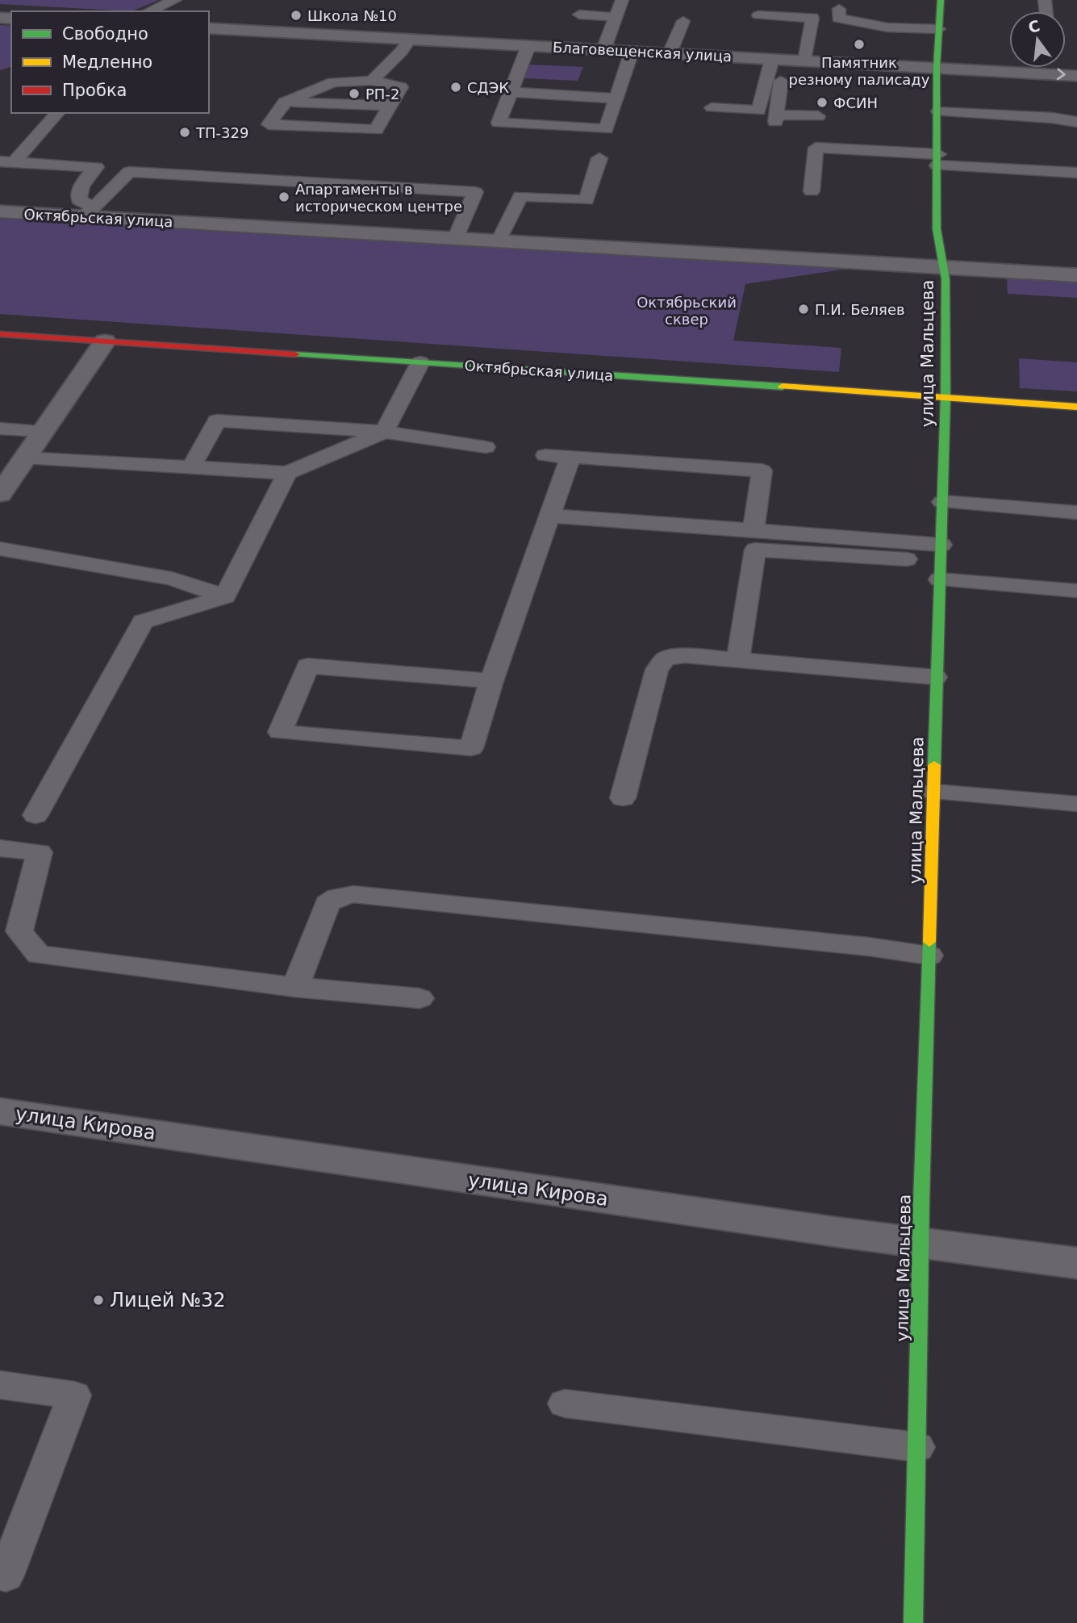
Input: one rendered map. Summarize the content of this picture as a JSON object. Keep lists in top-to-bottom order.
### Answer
{
  "streets": {
    "street": [
      "Благовещенская улица",
      "Октябрьская улица",
      "улица Мальцева",
      "улица Кирова"
    ]
  },
  "crossings": [
    ["Благовещенская улица", "улица Мальцева"],
    ["Октябрьская улица", "улица Мальцева"],
    ["улица Мальцева", "улица Кирова"]
  ],
  "parks": ["Октябрьский сквер"],
  "places": [
    "Школа №10",
    "Памятник резному палисаду",
    "СДЭК",
    "РП-2",
    "ФСИН",
    "ТП-329",
    "Апартаменты в историческом центре",
    "П.И. Беляев",
    "Лицей №32"
  ],
  "legend": ["Свободно", "Медленно", "Пробка"],
  "north": "top"
}
